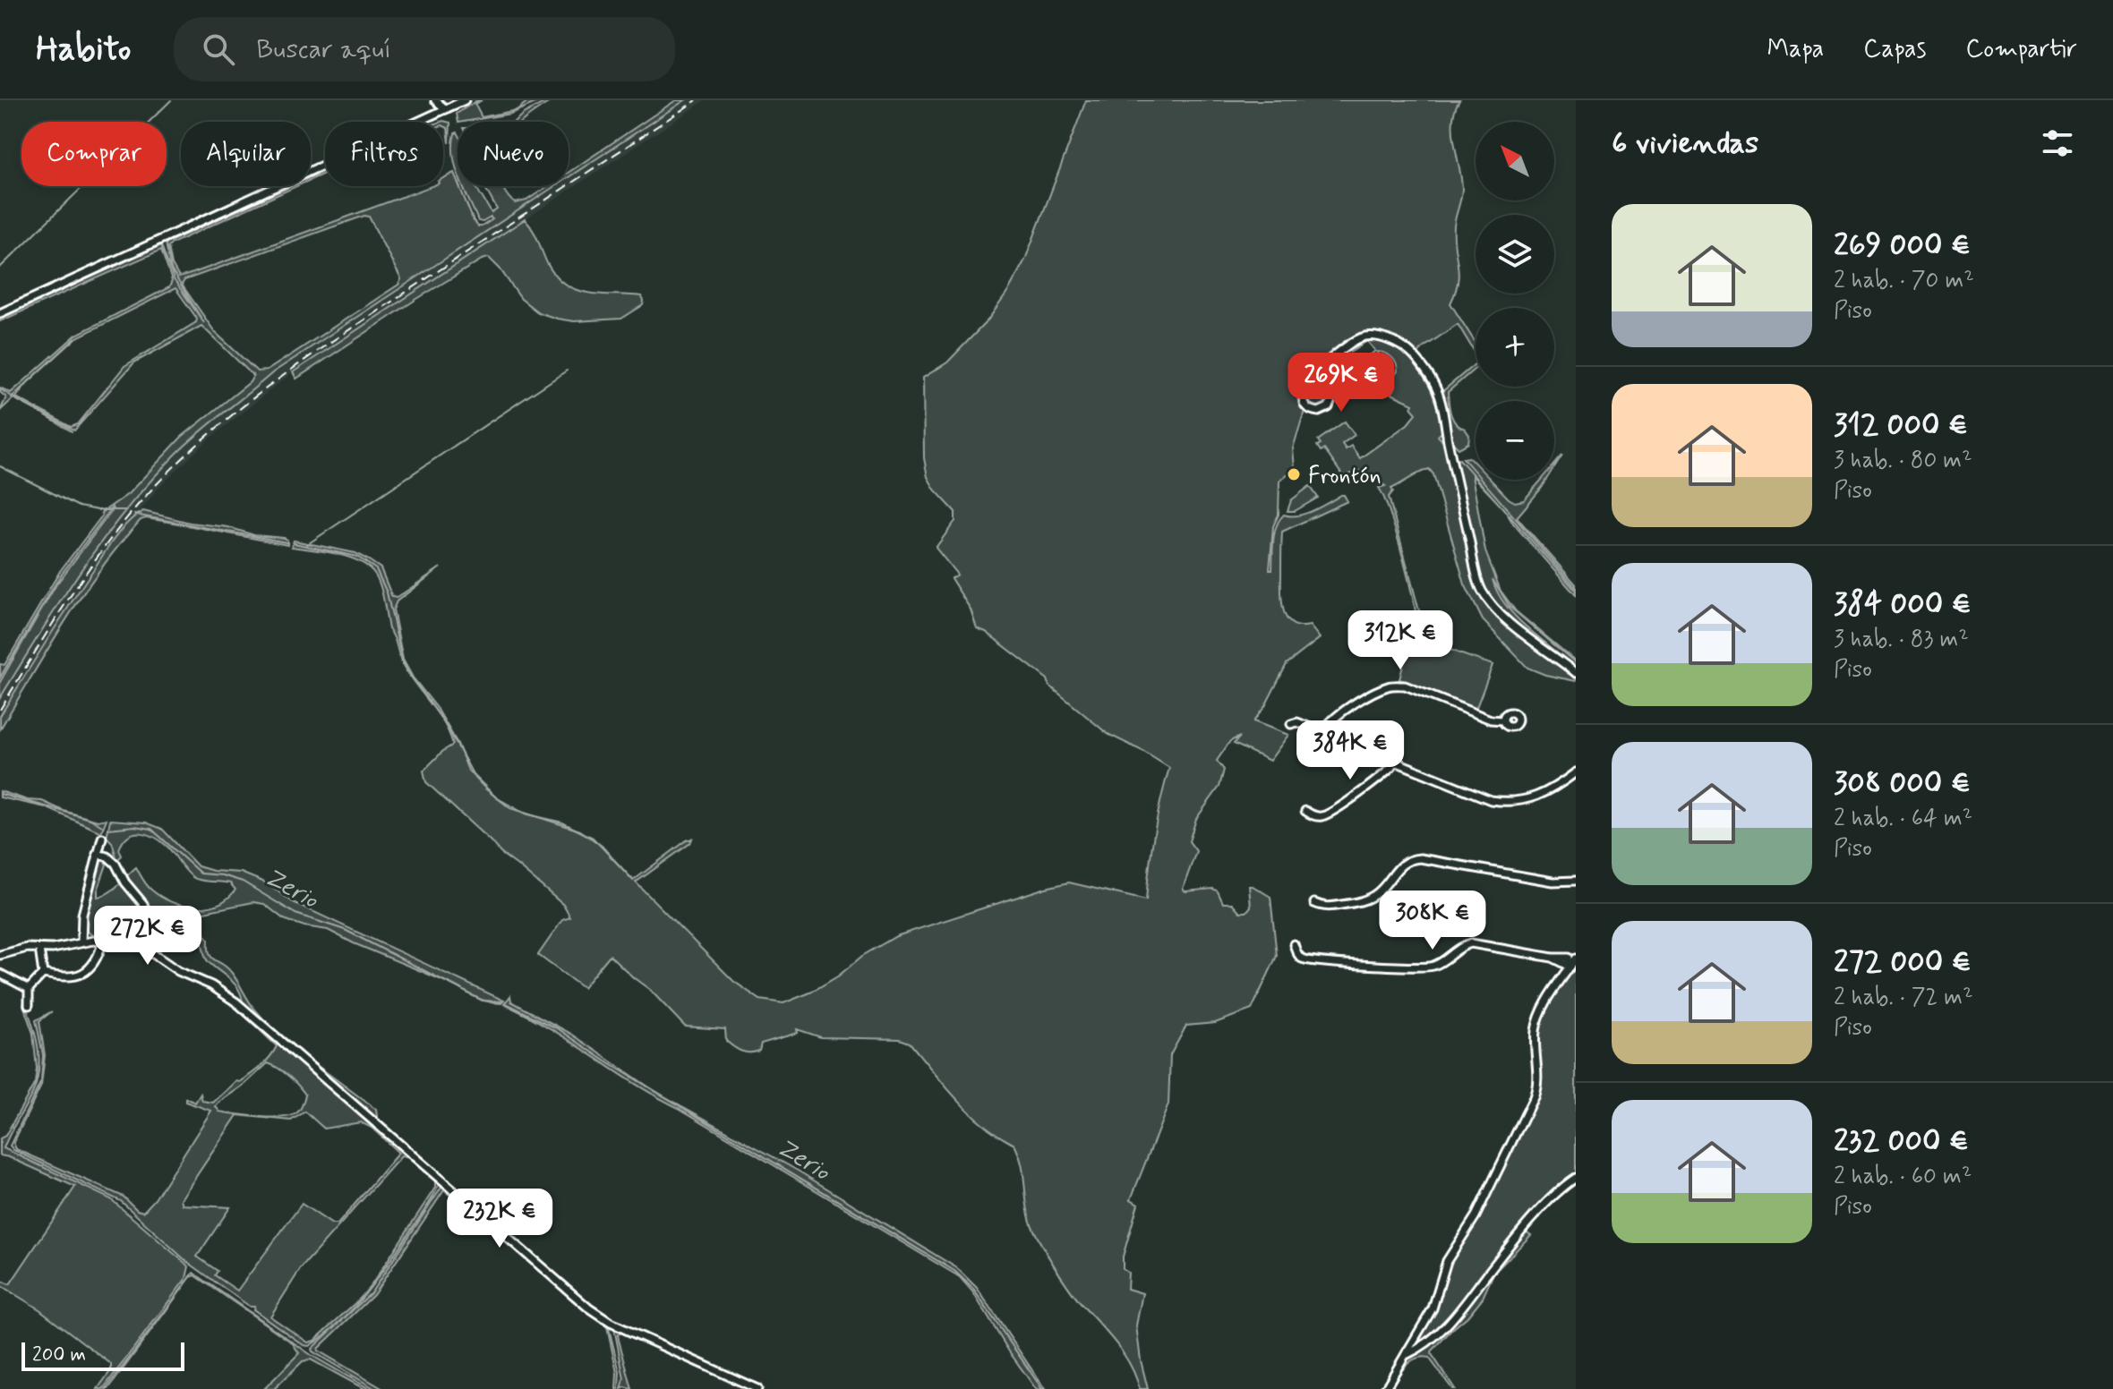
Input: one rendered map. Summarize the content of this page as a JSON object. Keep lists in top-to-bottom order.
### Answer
{
  "water": ["Zerio"],
  "places": ["Frontón"],
  "scale_bar": "200 m",
  "north": "top left",
  "page": {
    "header": "Habito",
    "search": "Buscar aquí",
    "nav": ["Mapa", "Capas", "Compartir"],
    "heading": "6 viviendas",
    "map_buttons": ["+", "−"],
    "chip": [
      "Comprar",
      "Alquilar",
      "Filtros",
      "Nuevo"
    ],
    "list": [
      {
        "name": "269 000 €",
        "note": "2 hab. · 70 m² · Piso"
      },
      {
        "name": "312 000 €",
        "note": "3 hab. · 80 m² · Piso"
      },
      {
        "name": "384 000 €",
        "note": "3 hab. · 83 m² · Piso"
      },
      {
        "name": "308 000 €",
        "note": "2 hab. · 64 m² · Piso"
      },
      {
        "name": "272 000 €",
        "note": "2 hab. · 72 m² · Piso"
      },
      {
        "name": "232 000 €",
        "note": "2 hab. · 60 m² · Piso"
      }
    ],
    "price": [
      "269K €",
      "312K €",
      "384K €",
      "308K €",
      "272K €",
      "232K €"
    ],
    "scale": "200 m"
  }
}
